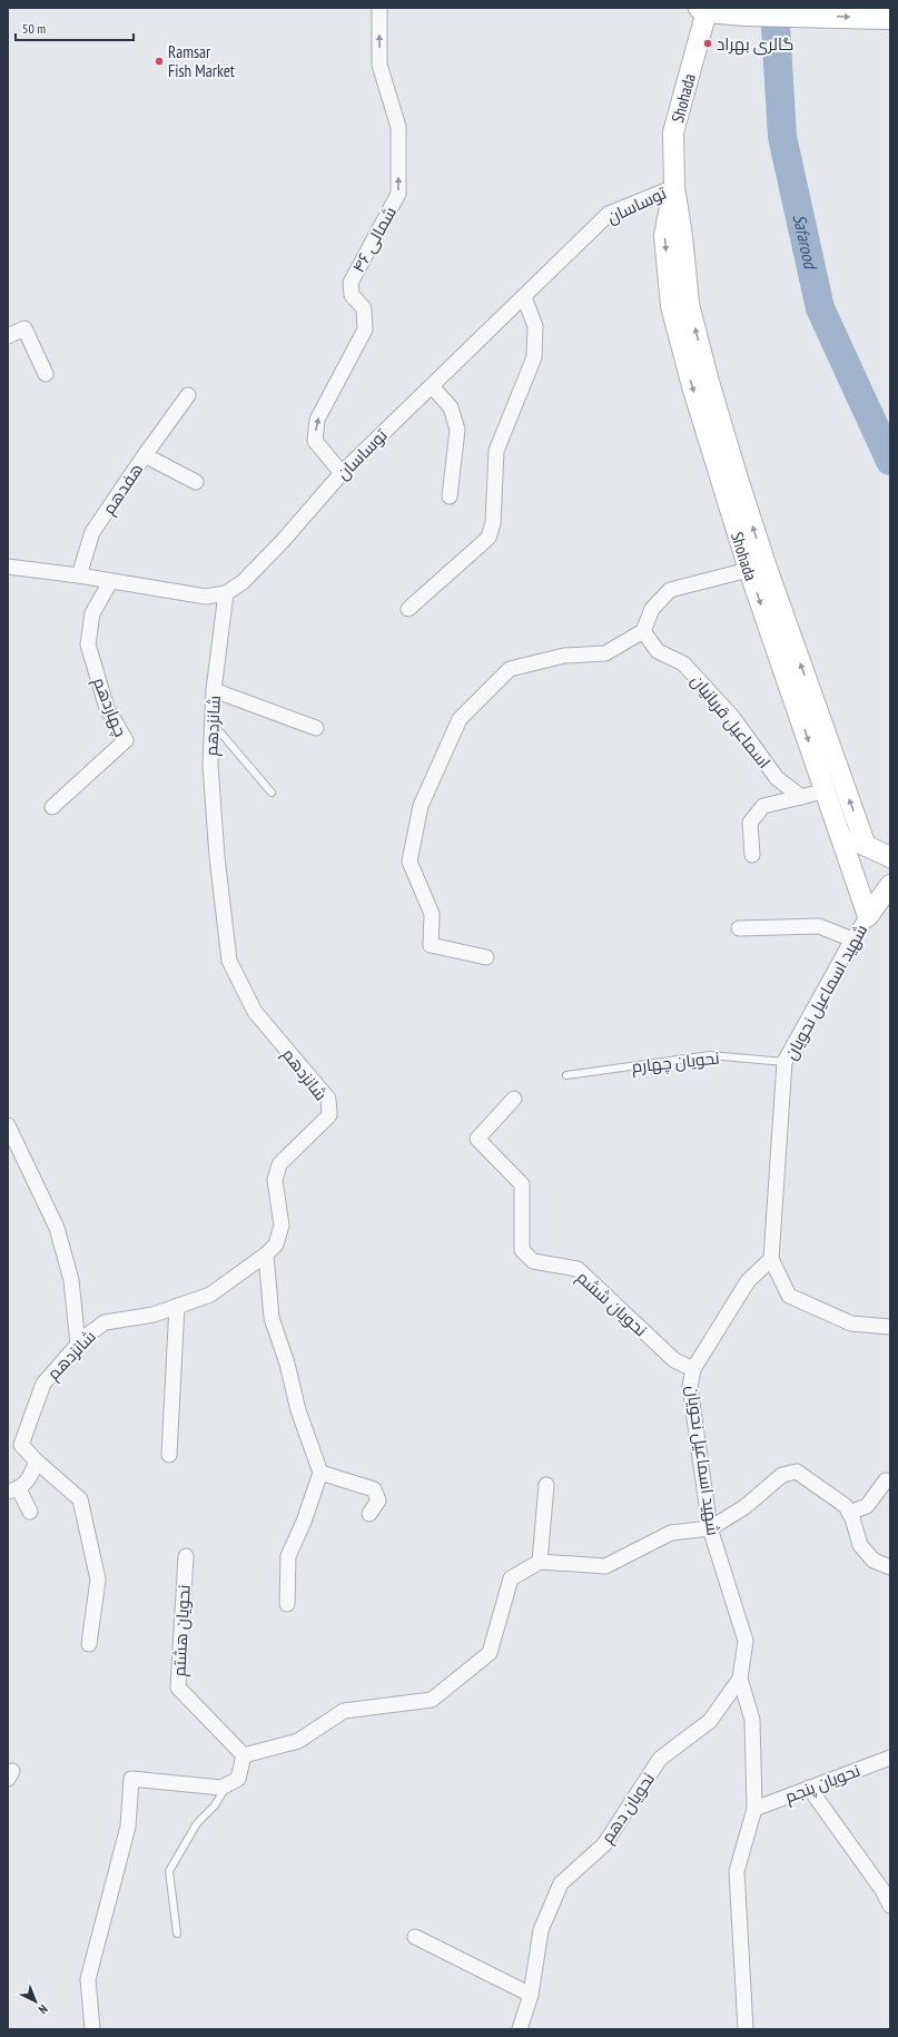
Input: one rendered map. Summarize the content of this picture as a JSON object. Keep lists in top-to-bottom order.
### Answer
{
  "streets": {
    "main road": ["Shohada", "شهید اسماعیل نحویان"],
    "street": [
      "توساسان",
      "شمالی ۴۶",
      "هفدهم",
      "چهاردهم",
      "اسماعیل قربانیان",
      "شانزدهم",
      "نحویان ششم",
      "نحویان هشتم",
      "نحویان پنجم",
      "نحویان دهم"
    ],
    "lane": ["نحویان چهارم"]
  },
  "crossings": [
    ["Shohada", "توساسان"],
    ["Shohada", "شهید اسماعیل نحویان"],
    ["توساسان", "شمالی ۴۶"],
    ["توساسان", "هفدهم"],
    ["توساسان", "چهاردهم"],
    ["توساسان", "شانزدهم"],
    ["شهید اسماعیل نحویان", "نحویان چهارم"],
    ["شهید اسماعیل نحویان", "نحویان ششم"],
    ["شهید اسماعیل نحویان", "نحویان پنجم"],
    ["شهید اسماعیل نحویان", "نحویان دهم"]
  ],
  "one_way": ["شمالی ۴۶"],
  "water": ["Safarood"],
  "places": ["گالری بهراد", "Ramsar Fish Market"],
  "scale_bar": "50 m",
  "north": "bottom right"
}
